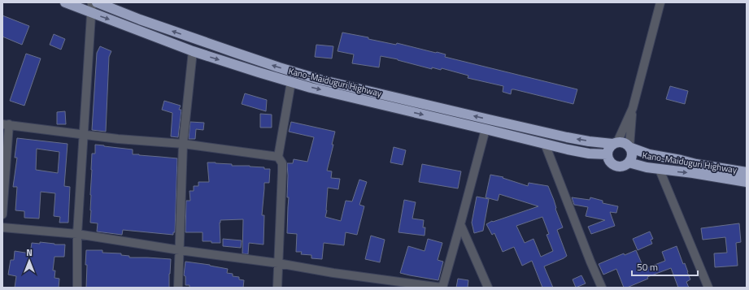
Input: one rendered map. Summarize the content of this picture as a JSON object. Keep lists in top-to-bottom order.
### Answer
{
  "streets": {
    "highway": ["Kano-Maiduguri Highway"]
  },
  "scale_bar": "50 m",
  "north": "top"
}
